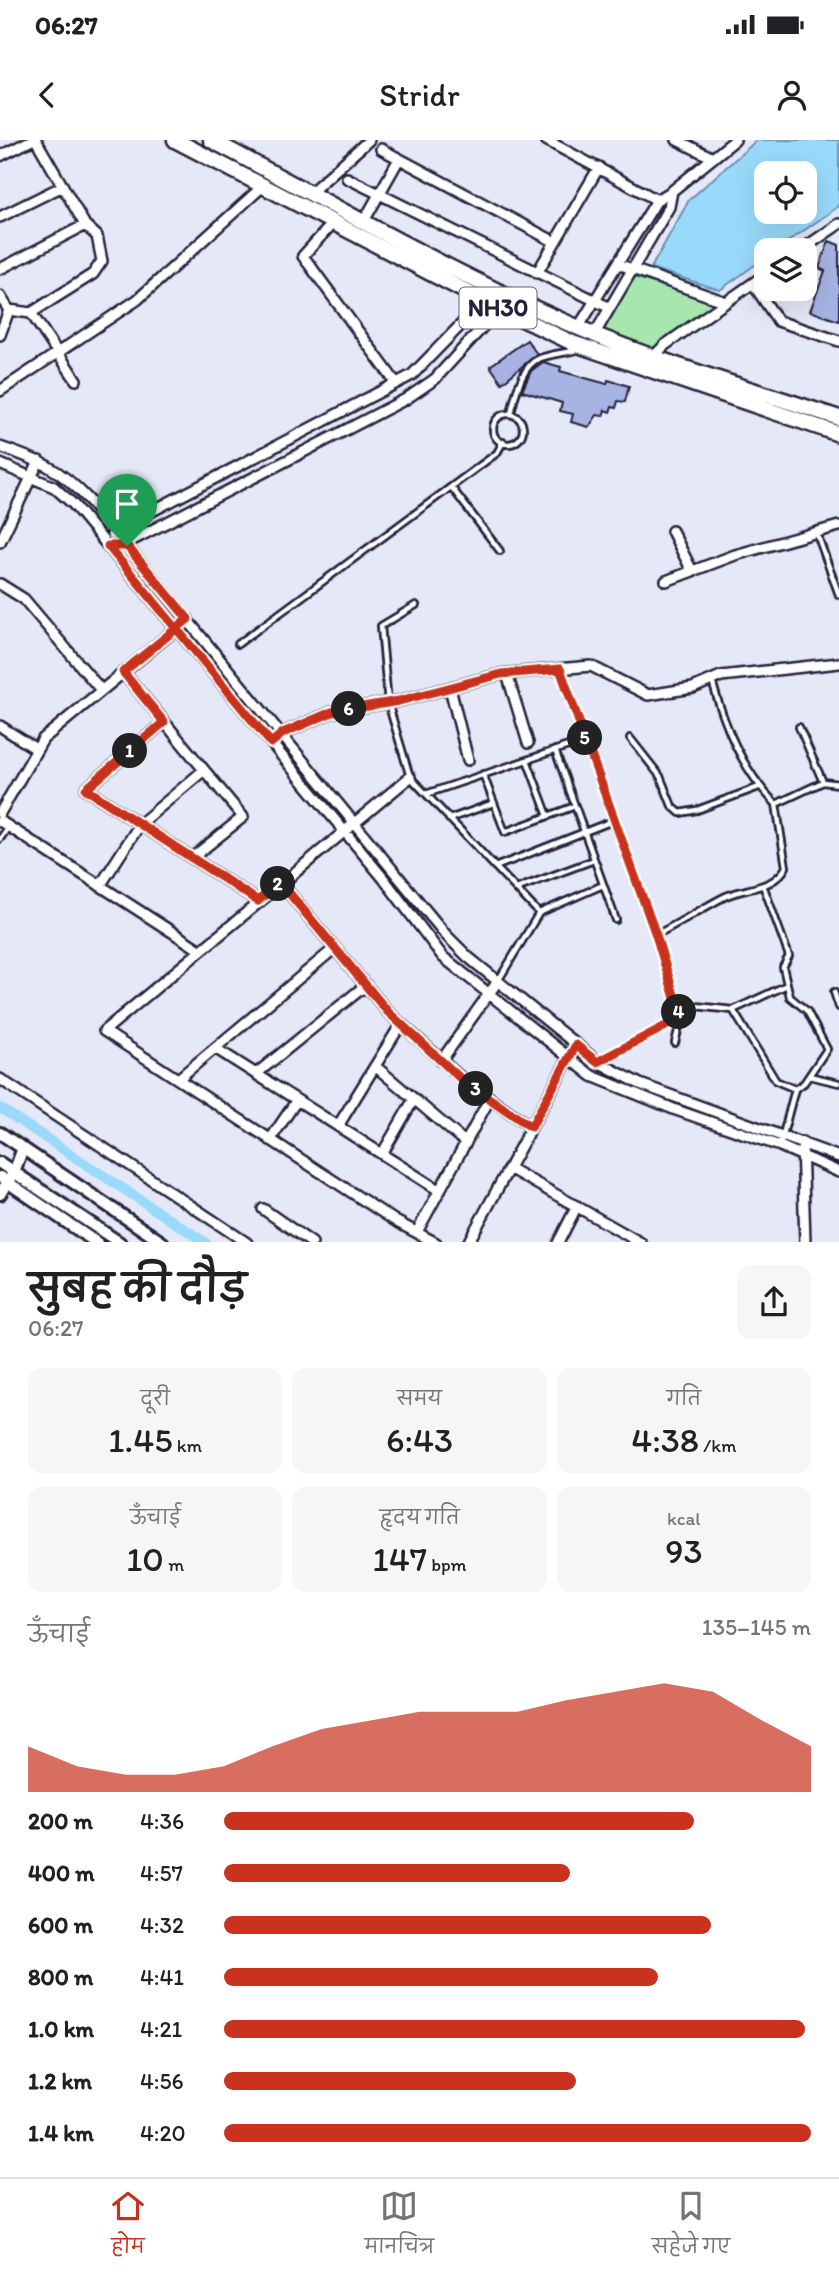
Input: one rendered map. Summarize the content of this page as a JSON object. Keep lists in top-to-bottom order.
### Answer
{
  "streets": {
    "highway": ["NH30"]
  },
  "page": {
    "status": "06:27",
    "header": "Stridr",
    "pins": [
      "6",
      "5",
      "1",
      "2",
      "4",
      "3"
    ],
    "heading": ["सुबह की दौड़", "06:27"],
    "stats": [
      ["दूरी", "1.45 km"],
      ["समय", "6:43"],
      ["गति", "4:38 /km"],
      ["ऊँचाई", "10 m"],
      ["हृदय गति", "147 bpm"],
      ["kcal", "93"]
    ],
    "chart": ["ऊँचाई", "135–145 m"],
    "list": [
      {
        "name": "200 m",
        "note": "4:36"
      },
      {
        "name": "400 m",
        "note": "4:57"
      },
      {
        "name": "600 m",
        "note": "4:32"
      },
      {
        "name": "800 m",
        "note": "4:41"
      },
      {
        "name": "1.0 km",
        "note": "4:21"
      },
      {
        "name": "1.2 km",
        "note": "4:56"
      },
      {
        "name": "1.4 km",
        "note": "4:20"
      }
    ],
    "tabs": ["होम", "मानचित्र", "सहेजे गए"]
  }
}
